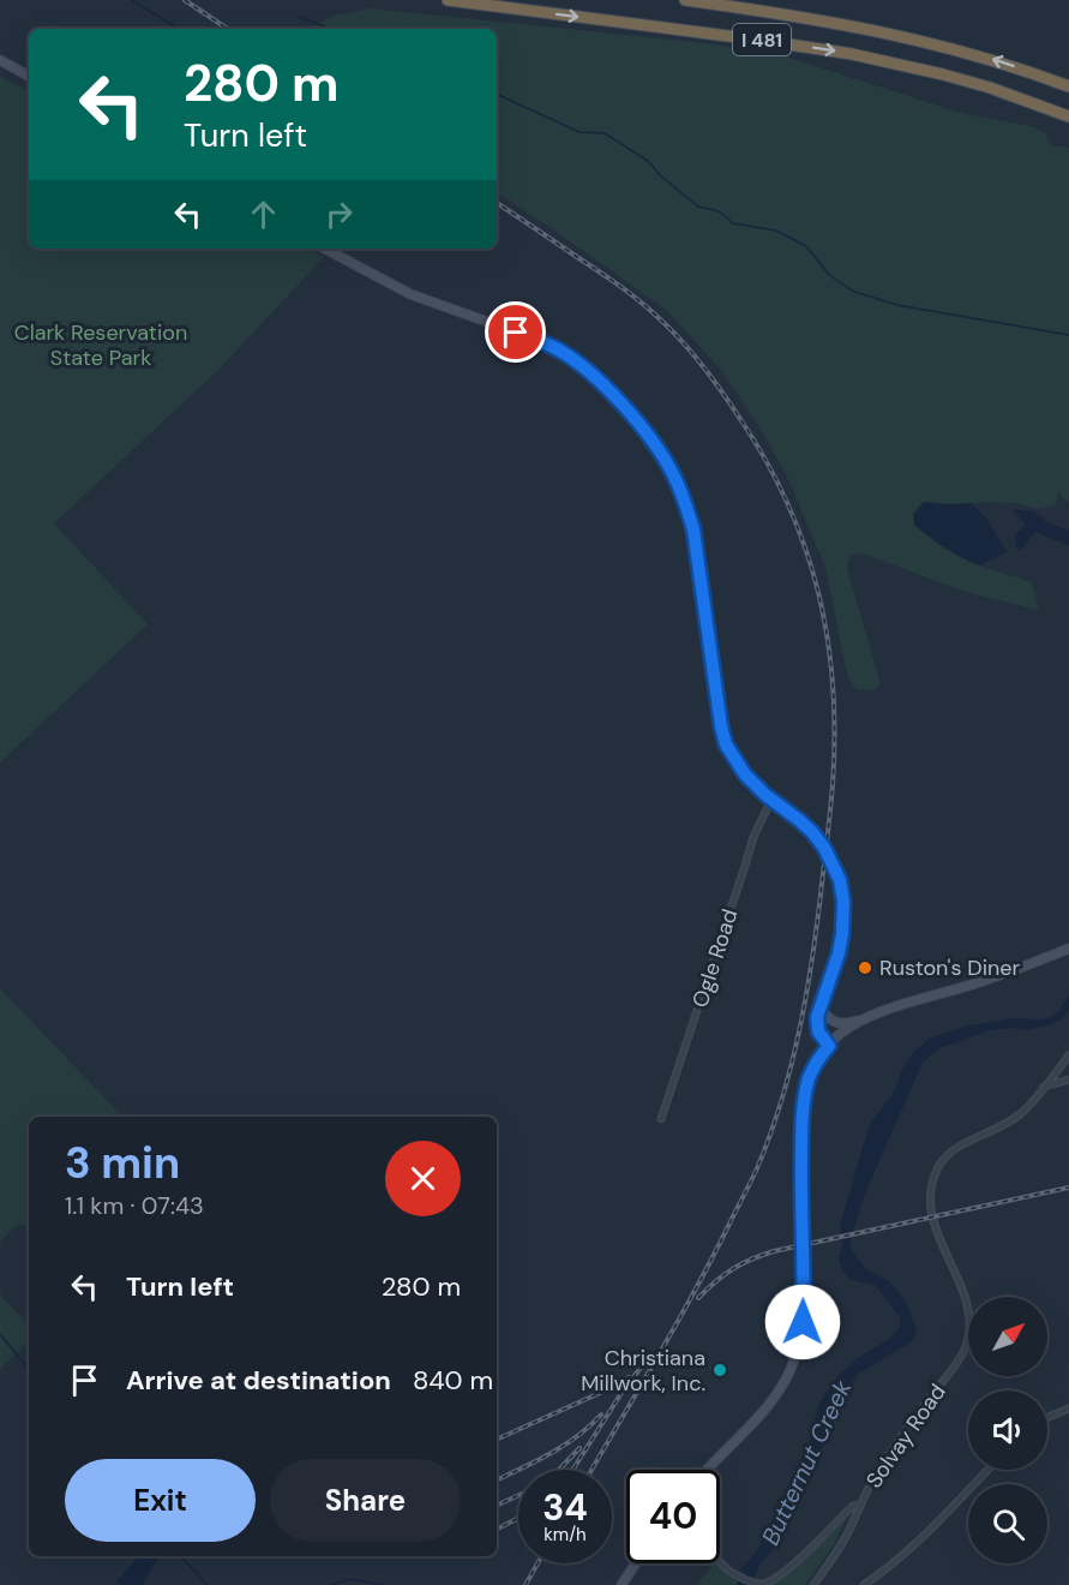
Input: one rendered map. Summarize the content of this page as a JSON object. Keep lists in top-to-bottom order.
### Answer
{
  "streets": {
    "highway": ["I 481"],
    "street": ["Ogle Road", "Solvay Road"]
  },
  "water": ["Butternut Creek"],
  "parks": ["Clark Reservation State Park"],
  "places": ["Ruston's Diner", "Christiana Millwork, Inc."],
  "north": "top right",
  "page": {
    "turn": ["280 m", "Turn left"],
    "heading": ["3 min", "1.1 km · 07:43"],
    "list": [
      {
        "name": "Turn left",
        "value": "280 m"
      },
      {
        "name": "Arrive at destination",
        "value": "840 m"
      }
    ],
    "buttons": ["Exit", "Share"],
    "speed": "34 km/h",
    "limit": "40"
  }
}
